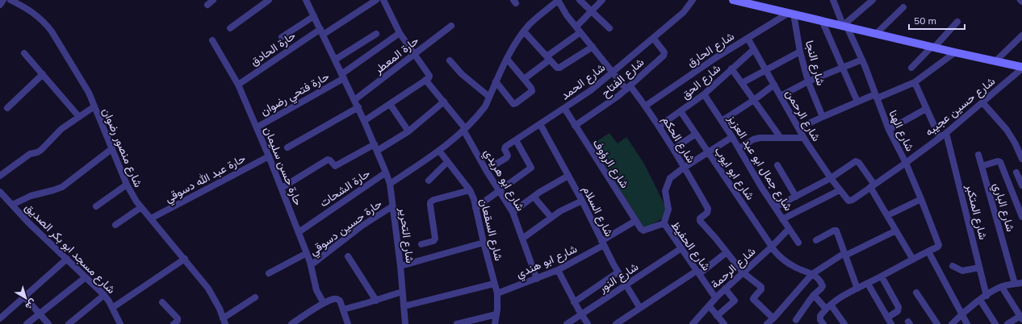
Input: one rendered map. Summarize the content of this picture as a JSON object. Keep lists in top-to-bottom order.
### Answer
{
  "streets": {
    "street": [
      "حارة الحادق",
      "شارع الحارق",
      "حارة المعطر",
      "شارع النجا",
      "شارع الفتاح",
      "شارع الحمد",
      "شارع الحق",
      "حارة فتحي رضوان",
      "شارع حسين عجيبه",
      "شارع الرحمن",
      "شارع الهنا",
      "شارع الحكم",
      "شارع منصور رضوان",
      "شارع جمال ابو عبد العزيز",
      "شارع الرؤوف",
      "حارة حسن سليمان",
      "شارع ابو ايوب",
      "حارة عبد الله دسوقي",
      "شارع ابو هريدي",
      "حارة الشحات",
      "شارع الباري",
      "شارع السلام",
      "شارع المتكبر",
      "حارة حسين دسوقي",
      "شارع السقعان",
      "شارع التحرير",
      "شارع الحفيظ",
      "شارع مسجد ابو بكر الصديق",
      "شارع ابو هندي",
      "شارع الرحمة",
      "شارع النور"
    ]
  },
  "crossings": [
    ["حارة الحادق", "حارة حسن سليمان"],
    ["حارة الحادق", "شارع التحرير"],
    ["شارع الحارق", "شارع النجا"],
    ["شارع الحارق", "شارع الرحمن"],
    ["شارع الحارق", "شارع الحكم"],
    ["حارة المعطر", "شارع التحرير"],
    ["شارع الفتاح", "شارع الحمد"],
    ["شارع الفتاح", "شارع الحكم"],
    ["شارع الفتاح", "شارع الرؤوف"],
    ["شارع الحمد", "شارع الحكم"],
    ["شارع الحمد", "شارع الرؤوف"],
    ["شارع الحمد", "شارع ابو هريدي"],
    ["شارع الحمد", "شارع السلام"],
    ["شارع الحق", "شارع الرحمن"],
    ["شارع الحق", "شارع الحكم"],
    ["شارع الحق", "شارع جمال ابو عبد العزيز"],
    ["شارع الحق", "شارع ابو ايوب"],
    ["حارة فتحي رضوان", "حارة حسن سليمان"],
    ["حارة فتحي رضوان", "شارع التحرير"],
    ["شارع حسين عجيبه", "شارع الرحمن"],
    ["شارع حسين عجيبه", "شارع الهنا"],
    ["شارع حسين عجيبه", "شارع المتكبر"],
    ["شارع منصور رضوان", "حارة عبد الله دسوقي"],
    ["شارع جمال ابو عبد العزيز", "شارع الرحمة"],
    ["شارع الرؤوف", "شارع الحفيظ"],
    ["شارع الرؤوف", "شارع ابو هندي"],
    ["حارة حسن سليمان", "حارة عبد الله دسوقي"],
    ["حارة حسن سليمان", "حارة الشحات"],
    ["حارة حسن سليمان", "حارة حسين دسوقي"],
    ["شارع ابو ايوب", "شارع الرحمة"],
    ["شارع ابو هريدي", "شارع ابو هندي"],
    ["حارة الشحات", "شارع التحرير"],
    ["شارع السلام", "شارع ابو هندي"],
    ["شارع السلام", "شارع النور"],
    ["حارة حسين دسوقي", "شارع التحرير"],
    ["شارع السقعان", "شارع ابو هندي"],
    ["شارع الحفيظ", "شارع الرحمة"],
    ["شارع الحفيظ", "شارع النور"]
  ],
  "scale_bar": "50 m",
  "north": "bottom right"
}
